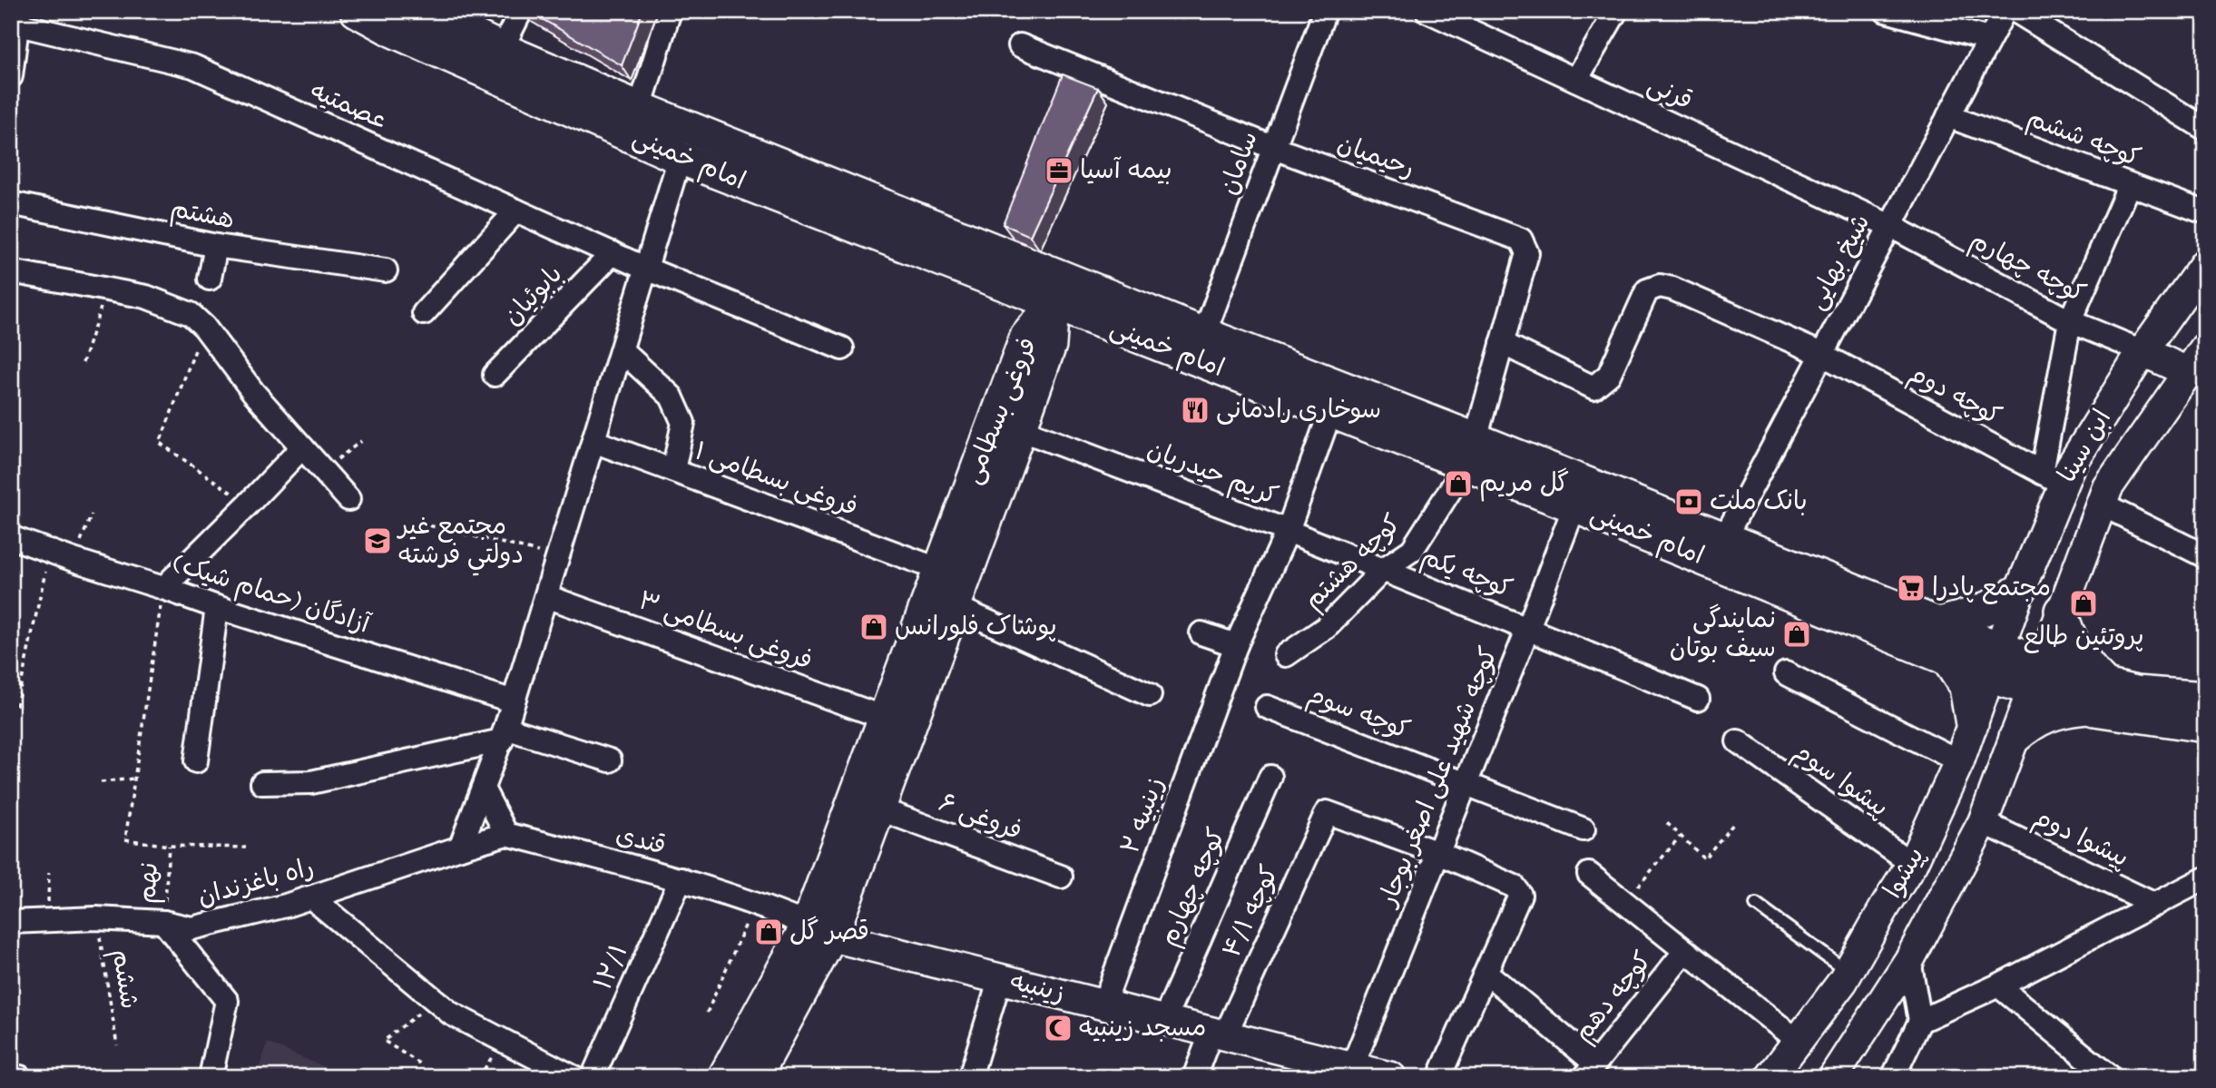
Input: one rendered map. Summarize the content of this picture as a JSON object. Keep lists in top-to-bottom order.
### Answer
{
  "streets": {
    "main road": ["امام خمینی", "فروغی بسطامی"],
    "street": [
      "قرنی",
      "عصمتیه",
      "کوچه ششم",
      "رحیمیان",
      "سامان",
      "هشتم",
      "شیخ بهایی",
      "کوچه چهارم",
      "بابوئیان",
      "کوچه دوم",
      "ابن سینا",
      "کریم حیدریان",
      "فروغی بسطامی ۱",
      "کوچه هشتم",
      "کوچه یکم",
      "آزادگان (حمام شیک)",
      "فروغی بسطامی ۳",
      "کوچه سوم",
      "کوچه شهید علی اصغر بوجار",
      "پیشوا سوم",
      "زینبیه ۲",
      "فروغی ۶",
      "پیشوا دوم",
      "قندی",
      "پیشوا",
      "راه باغزندان",
      "کوچه ۴/۱",
      "۱۲/۱",
      "زینبیه",
      "کوچه دهم"
    ],
    "path": ["نهم", "ششم"]
  },
  "crossings": [
    ["قرنی", "شیخ بهایی"],
    ["قرنی", "کوچه چهارم"],
    ["عصمتیه", "بابوئیان"],
    ["کوچه ششم", "شیخ بهایی"],
    ["رحیمیان", "امام خمینی"],
    ["رحیمیان", "سامان"],
    ["رحیمیان", "کوچه دوم"],
    ["رحیمیان", "کوچه هشتم"],
    ["امام خمینی", "سامان"],
    ["امام خمینی", "شیخ بهایی"],
    ["امام خمینی", "فروغی بسطامی"],
    ["امام خمینی", "ابن سینا"],
    ["امام خمینی", "کوچه هشتم"],
    ["امام خمینی", "کوچه شهید علی اصغر بوجار"],
    ["امام خمینی", "پیشوا"],
    ["شیخ بهایی", "کوچه چهارم"],
    ["شیخ بهایی", "کوچه دوم"],
    ["کوچه چهارم", "ابن سینا"],
    ["کوچه چهارم", "زینبیه"],
    ["کوچه دوم", "ابن سینا"],
    ["فروغی بسطامی", "کریم حیدریان"],
    ["فروغی بسطامی", "فروغی بسطامی ۱"],
    ["فروغی بسطامی", "فروغی بسطامی ۳"],
    ["فروغی بسطامی", "فروغی ۶"],
    ["فروغی بسطامی", "قندی"],
    ["فروغی بسطامی", "زینبیه"],
    ["ابن سینا", "پیشوا"],
    ["کریم حیدریان", "کوچه هشتم"],
    ["کریم حیدریان", "کوچه یکم"],
    ["کوچه هشتم", "کوچه یکم"],
    ["کوچه یکم", "کوچه شهید علی اصغر بوجار"],
    ["کوچه سوم", "کوچه شهید علی اصغر بوجار"],
    ["کوچه شهید علی اصغر بوجار", "کوچه ۴/۱"],
    ["کوچه شهید علی اصغر بوجار", "زینبیه"],
    ["پیشوا سوم", "پیشوا"],
    ["زینبیه ۲", "زینبیه"],
    ["پیشوا دوم", "پیشوا"],
    ["قندی", "راه باغزندان"],
    ["قندی", "۱۲/۱"],
    ["قندی", "زینبیه"],
    ["نهم", "راه باغزندان"],
    ["راه باغزندان", "ششم"],
    ["کوچه ۴/۱", "زینبیه"]
  ],
  "places": {
    "office": ["بیمه آسیا"],
    "restaurant": ["سوخاری رادمانی"],
    "shop": [
      "گل مریم",
      "پروتئین طالع",
      "پوشاک فلورانس",
      "نمایندگی سیف بوتان",
      "قصر گل"
    ],
    "bank": ["بانک ملت"],
    "school or university": ["مجتمع غير دولتي فرشته"],
    "supermarket": ["مجتمع پادرا"],
    "mosque": ["مسجد زینبیه"]
  }
}
